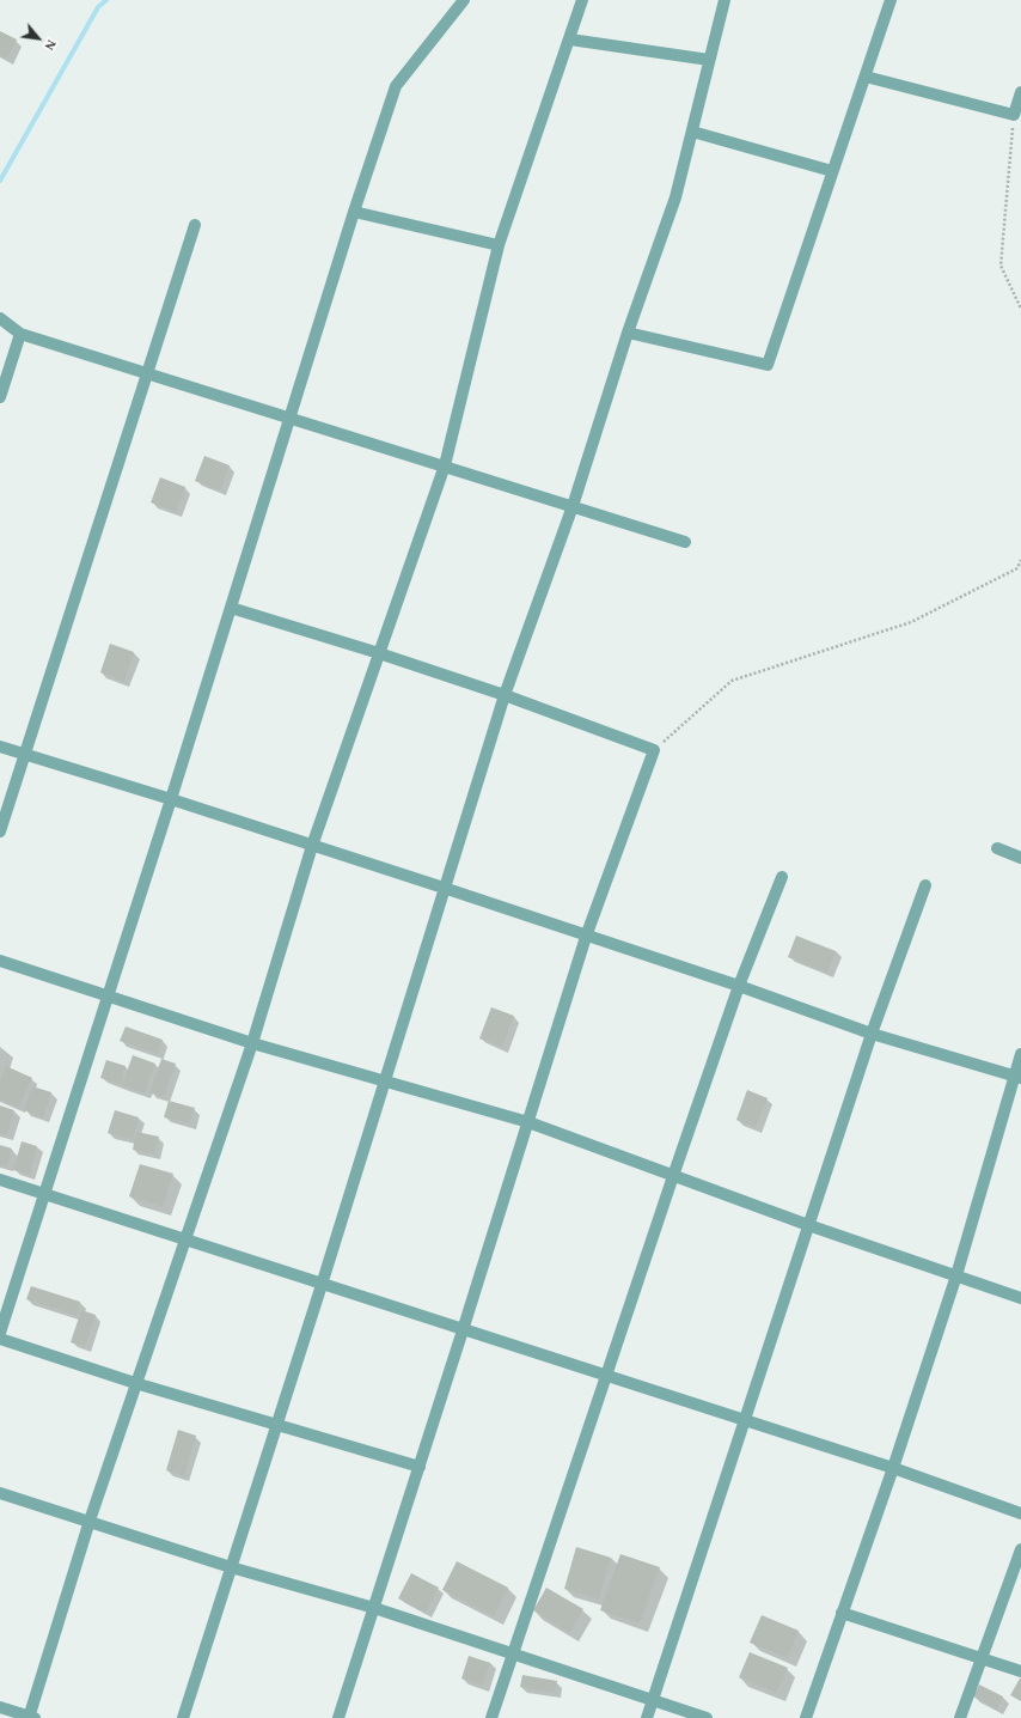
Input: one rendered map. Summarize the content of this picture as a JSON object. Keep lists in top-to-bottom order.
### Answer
{
  "north": "bottom right"
}
